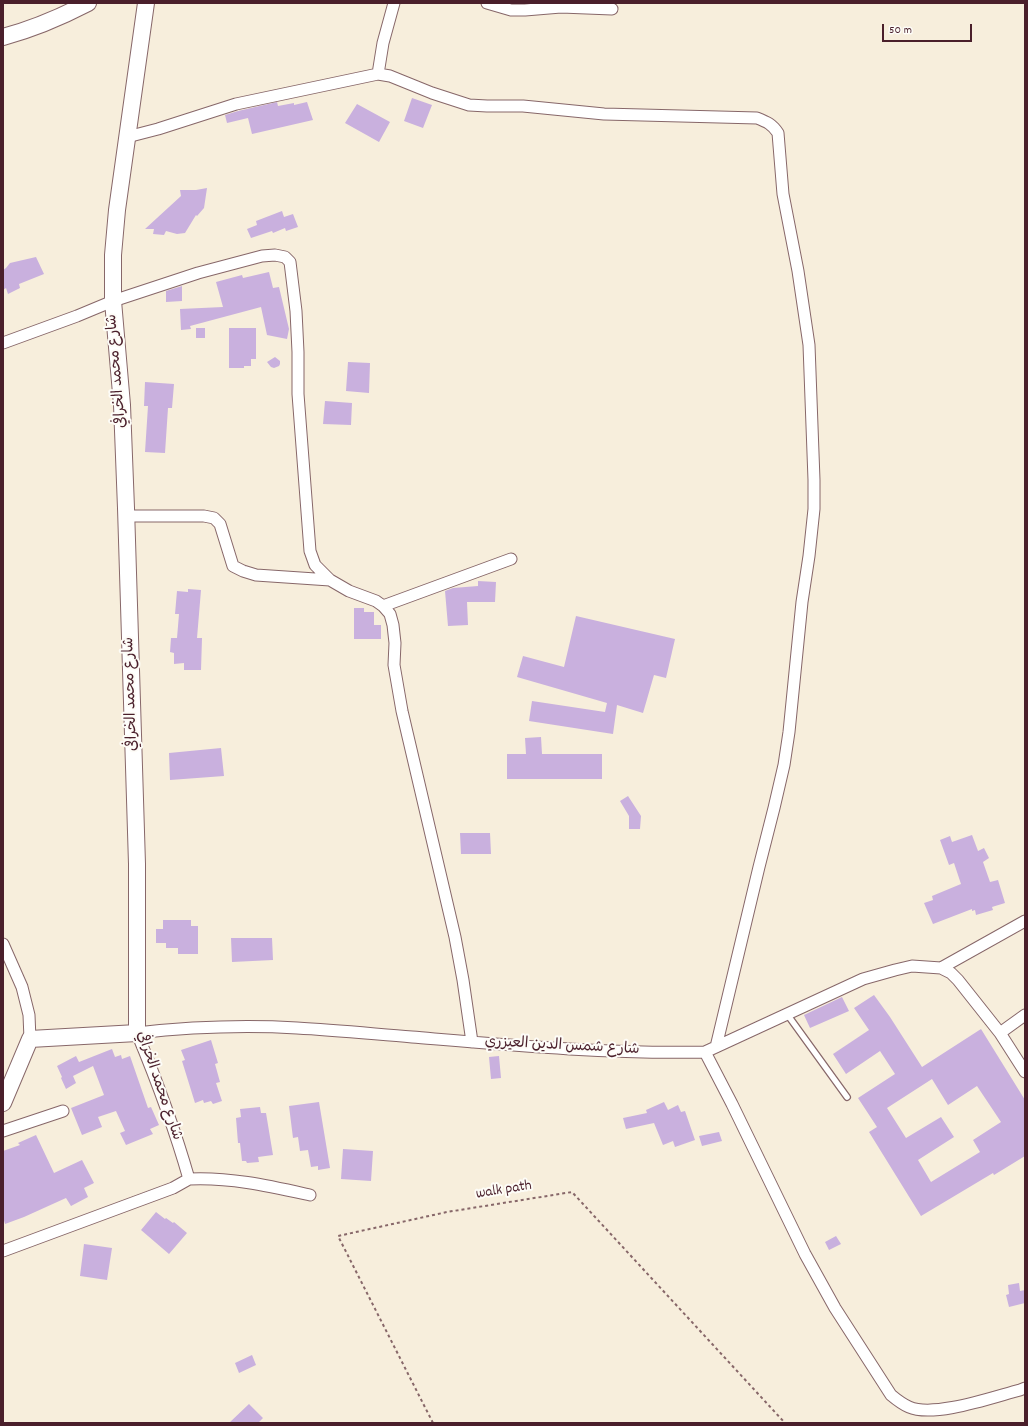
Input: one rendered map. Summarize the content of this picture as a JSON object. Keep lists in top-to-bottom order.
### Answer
{
  "streets": {
    "street": ["شارع محمد الخرافي", "شارع شمس الدين العيزري"],
    "path": ["walk path"]
  },
  "crossings": [
    ["شارع محمد الخرافي", "شارع شمس الدين العيزري"]
  ],
  "scale_bar": "50 m"
}
